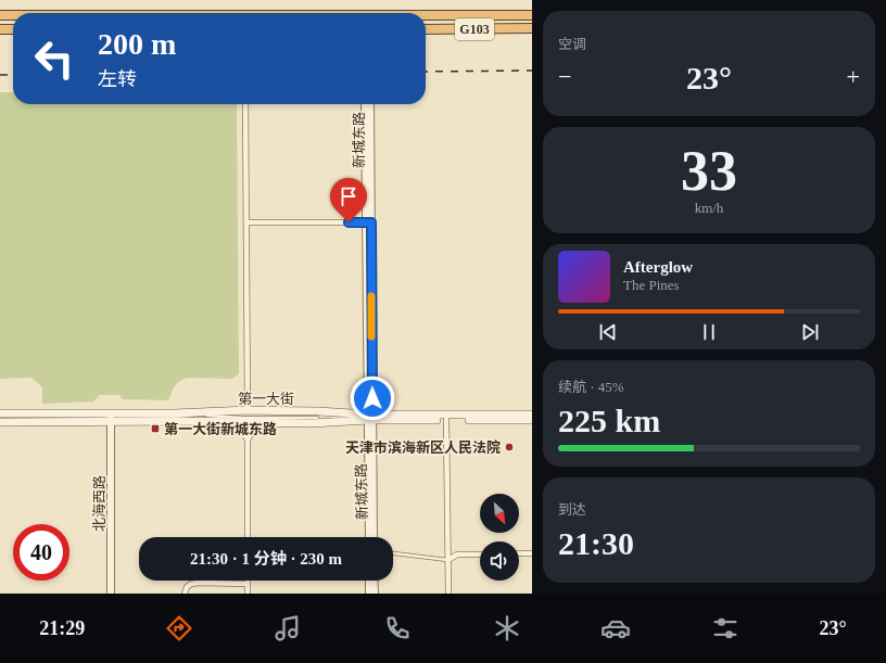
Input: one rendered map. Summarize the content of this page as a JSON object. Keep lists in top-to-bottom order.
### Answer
{
  "streets": {
    "highway": ["G103"],
    "main road": ["第一大街"],
    "street": ["新城东路", "北海西路"]
  },
  "crossings": [
    ["新城东路", "第一大街"],
    ["第一大街", "北海西路"]
  ],
  "places": {
    "transit": ["第一大街新城东路"],
    "other": ["天津市滨海新区人民法院"]
  },
  "north": "bottom right",
  "page": {
    "tile": [
      "空调",
      ["33", "km/h"],
      ["续航 · 45%", "225 km"],
      ["到达", "21:30"]
    ],
    "turn": ["200 m", "左转"],
    "heat": ["−", "23°", "+"],
    "song": ["Afterglow", "The Pines"],
    "limit": "40",
    "trip": "21:30 · 1 分钟 · 230 m",
    "tabs": ["21:29", "23°"]
  }
}
